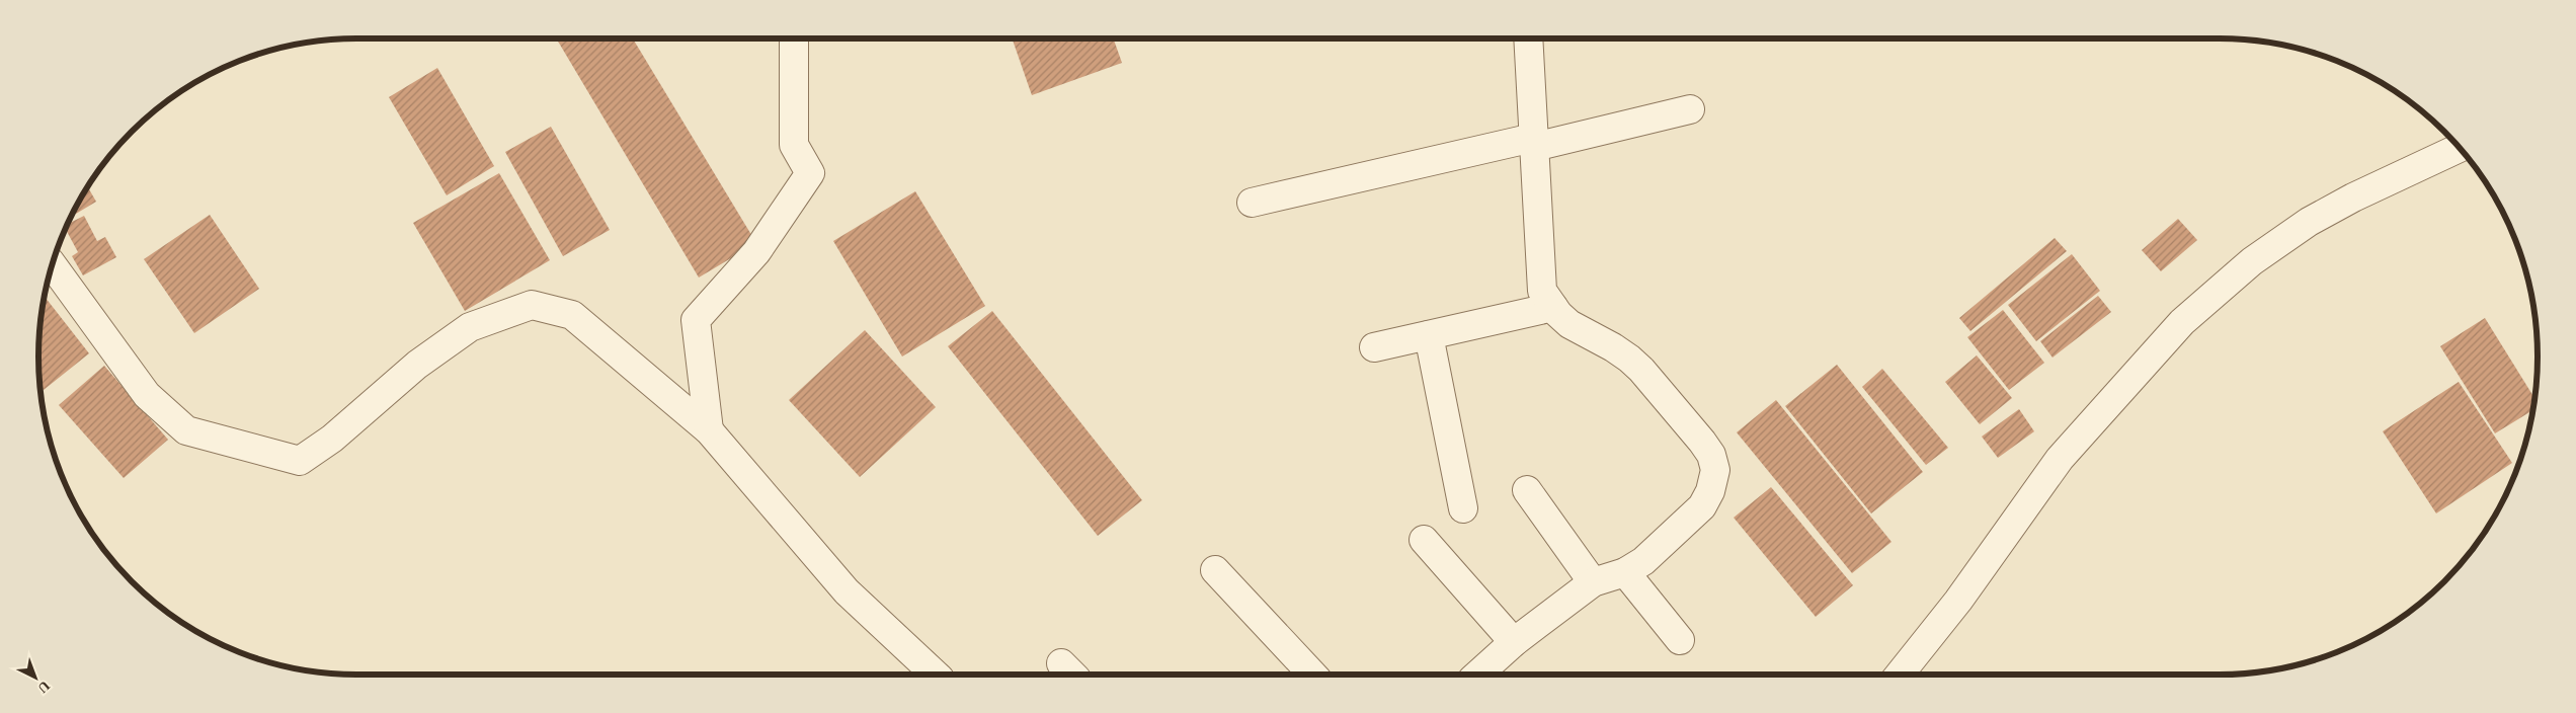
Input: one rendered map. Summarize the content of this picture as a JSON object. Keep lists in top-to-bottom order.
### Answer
{
  "north": "bottom right"
}
